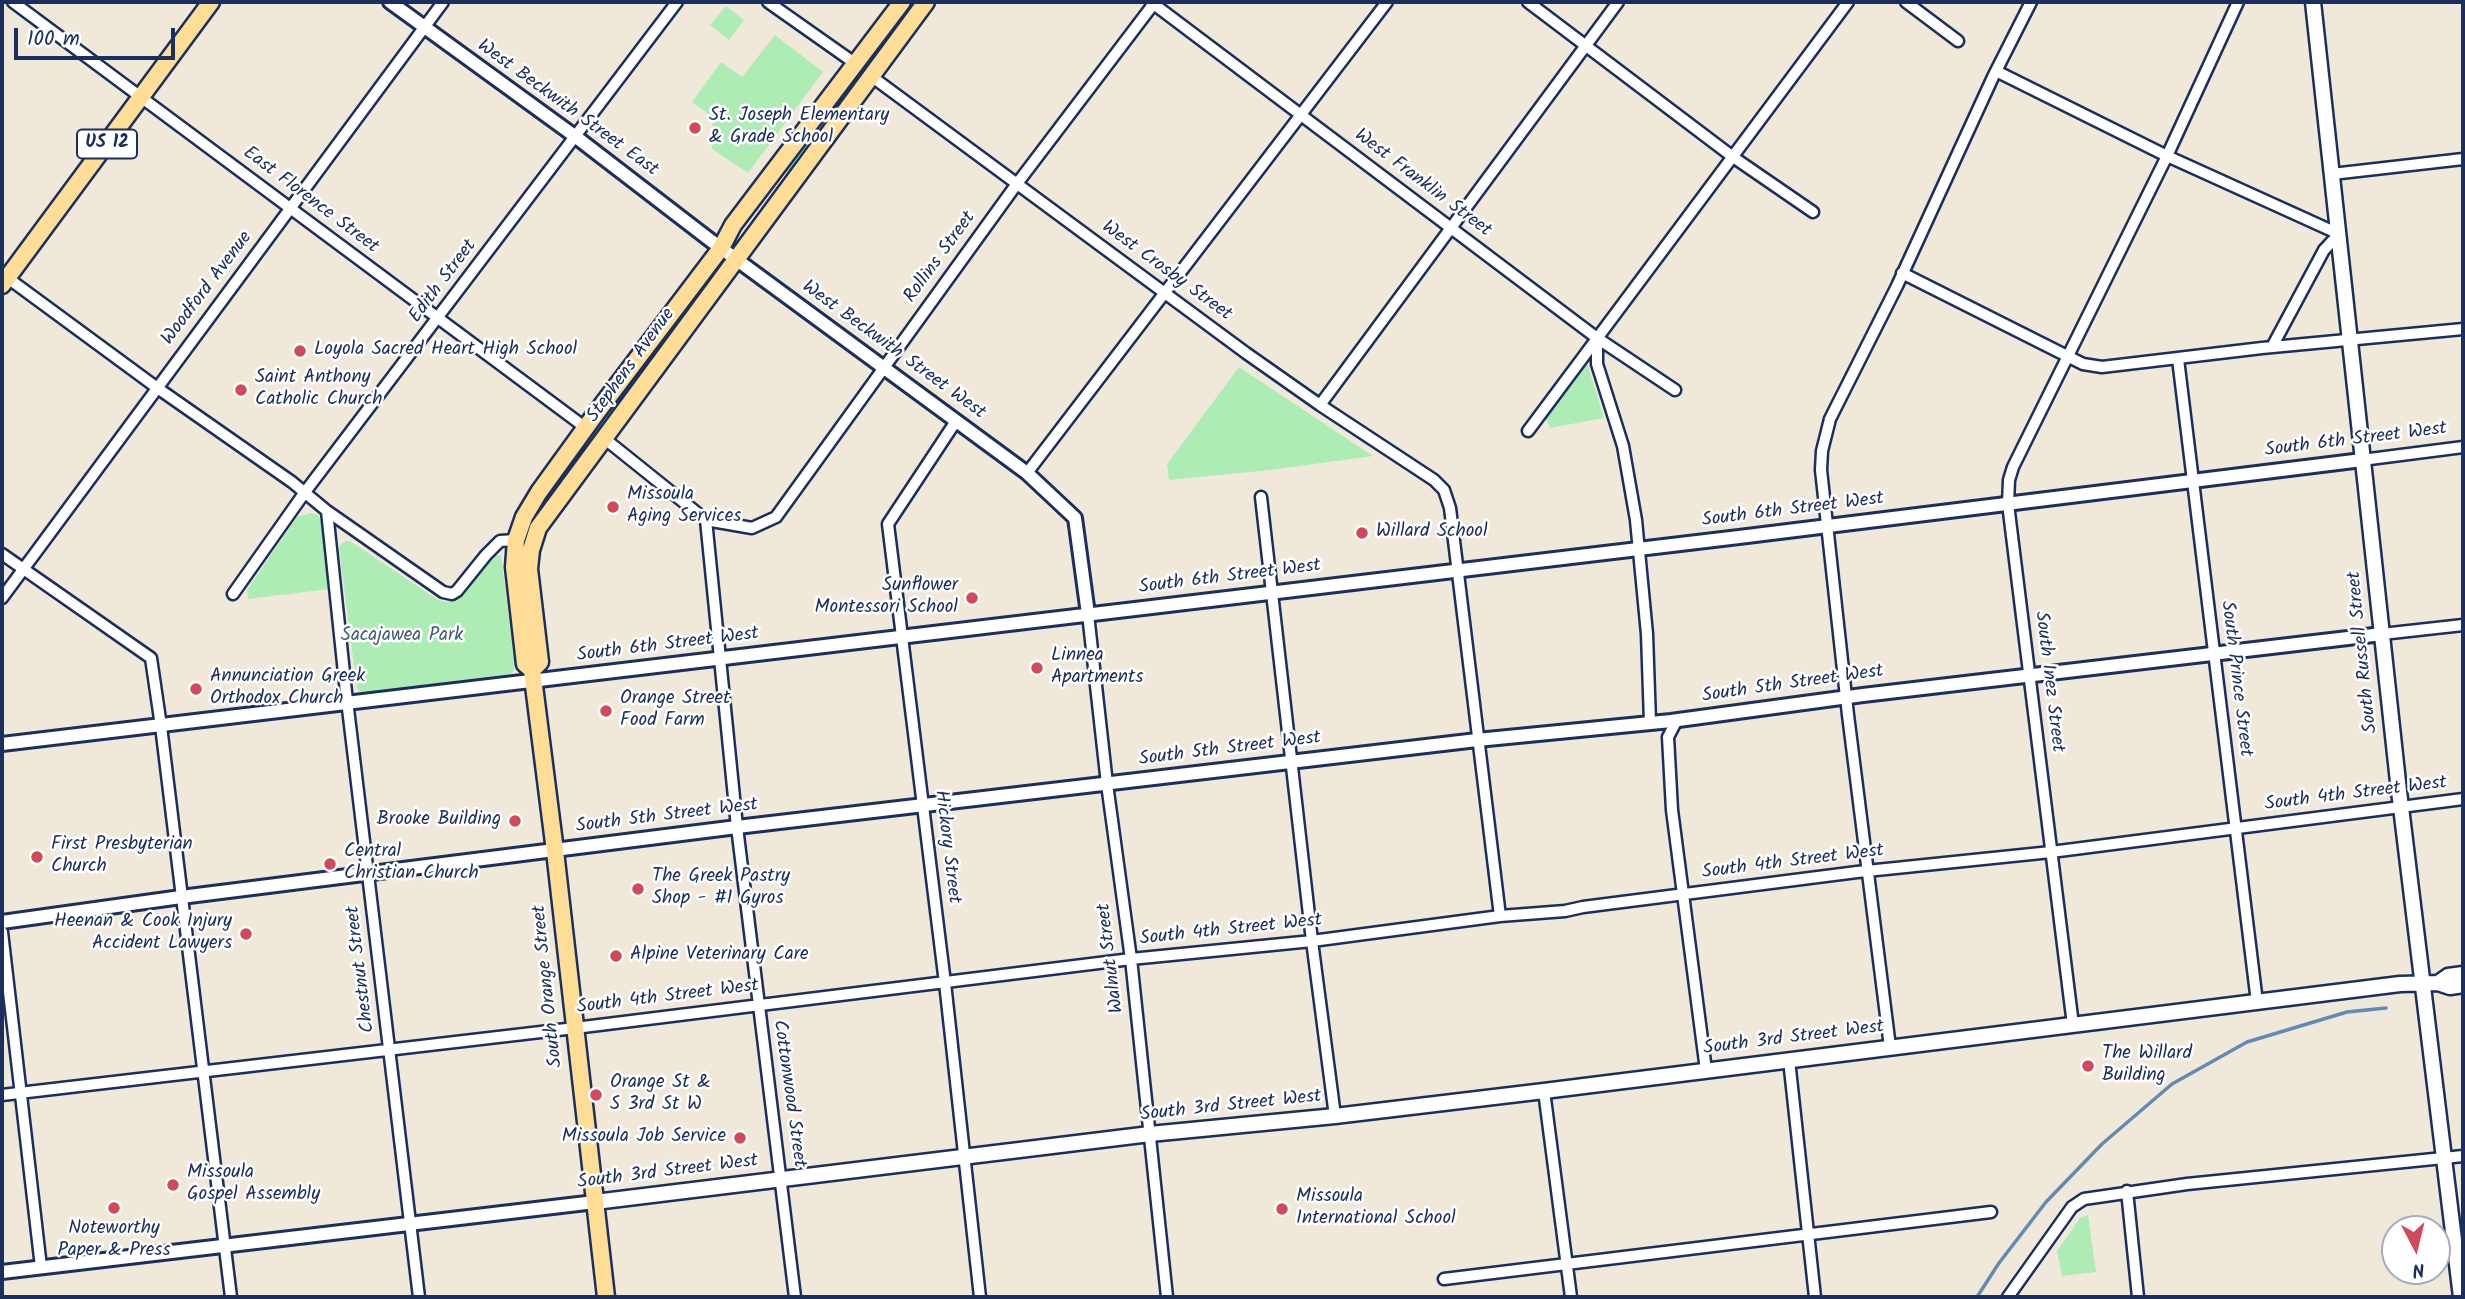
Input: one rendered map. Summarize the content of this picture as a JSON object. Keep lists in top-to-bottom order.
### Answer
{
  "streets": {
    "main road": [
      "US 12",
      "Stephens Avenue",
      "South Russell Street",
      "South Orange Street",
      "South 3rd Street West"
    ],
    "street": [
      "West Beckwith Street East",
      "West Franklin Street",
      "East Florence Street",
      "Rollins Street",
      "West Crosby Street",
      "Edith Street",
      "Woodford Avenue",
      "West Beckwith Street West",
      "South 6th Street West",
      "South Prince Street",
      "South Inez Street",
      "South 5th Street West",
      "South 4th Street West",
      "Hickory Street",
      "Walnut Street",
      "Chestnut Street",
      "Cottonwood Street"
    ]
  },
  "crossings": [
    ["West Beckwith Street East", "Edith Street"],
    ["West Beckwith Street East", "Woodford Avenue"],
    ["West Beckwith Street East", "West Beckwith Street West"],
    ["West Beckwith Street East", "Stephens Avenue"],
    ["US 12", "East Florence Street"],
    ["West Franklin Street", "Rollins Street"],
    ["East Florence Street", "Edith Street"],
    ["East Florence Street", "Woodford Avenue"],
    ["East Florence Street", "Stephens Avenue"],
    ["Rollins Street", "West Crosby Street"],
    ["Rollins Street", "West Beckwith Street West"],
    ["Rollins Street", "Cottonwood Street"],
    ["West Crosby Street", "Stephens Avenue"],
    ["West Crosby Street", "South 6th Street West"],
    ["West Beckwith Street West", "Stephens Avenue"],
    ["West Beckwith Street West", "South 6th Street West"],
    ["West Beckwith Street West", "Hickory Street"],
    ["West Beckwith Street West", "Walnut Street"],
    ["Stephens Avenue", "South 6th Street West"],
    ["Stephens Avenue", "South Orange Street"],
    ["South 6th Street West", "South Russell Street"],
    ["South 6th Street West", "South Prince Street"],
    ["South 6th Street West", "South Inez Street"],
    ["South 6th Street West", "Hickory Street"],
    ["South 6th Street West", "Walnut Street"],
    ["South 6th Street West", "Chestnut Street"],
    ["South 6th Street West", "South Orange Street"],
    ["South 6th Street West", "Cottonwood Street"],
    ["South Russell Street", "South 5th Street West"],
    ["South Russell Street", "South 4th Street West"],
    ["South Russell Street", "South 3rd Street West"],
    ["South Prince Street", "South 5th Street West"],
    ["South Prince Street", "South 4th Street West"],
    ["South Prince Street", "South 3rd Street West"],
    ["South Inez Street", "South 5th Street West"],
    ["South Inez Street", "South 4th Street West"],
    ["South Inez Street", "South 3rd Street West"],
    ["South 5th Street West", "Hickory Street"],
    ["South 5th Street West", "Walnut Street"],
    ["South 5th Street West", "Chestnut Street"],
    ["South 5th Street West", "South Orange Street"],
    ["South 5th Street West", "Cottonwood Street"],
    ["South 4th Street West", "Hickory Street"],
    ["South 4th Street West", "Walnut Street"],
    ["South 4th Street West", "Chestnut Street"],
    ["South 4th Street West", "South Orange Street"],
    ["South 4th Street West", "Cottonwood Street"],
    ["Hickory Street", "South 3rd Street West"],
    ["Walnut Street", "South 3rd Street West"],
    ["Chestnut Street", "South 3rd Street West"],
    ["South Orange Street", "South 3rd Street West"],
    ["South 3rd Street West", "Cottonwood Street"]
  ],
  "parks": ["Sacajawea Park"],
  "places": [
    "St. Joseph Elementary & Grade School",
    "Loyola Sacred Heart High School",
    "Saint Anthony Catholic Church",
    "Missoula Aging Services",
    "Willard School",
    "Sunflower Montessori School",
    "Linnea Apartments",
    "Annunciation Greek Orthodox Church",
    "Orange Street Food Farm",
    "Brooke Building",
    "First Presbyterian Church",
    "Central Christian Church",
    "The Greek Pastry Shop - #1 Gyros",
    "Heenan & Cook Injury Accident Lawyers",
    "Alpine Veterinary Care",
    "The Willard Building",
    "Orange St & S 3rd St W",
    "Missoula Job Service",
    "Missoula Gospel Assembly",
    "Noteworthy Paper & Press",
    "Missoula International School"
  ],
  "scale_bar": "100 m",
  "north": "bottom"
}
